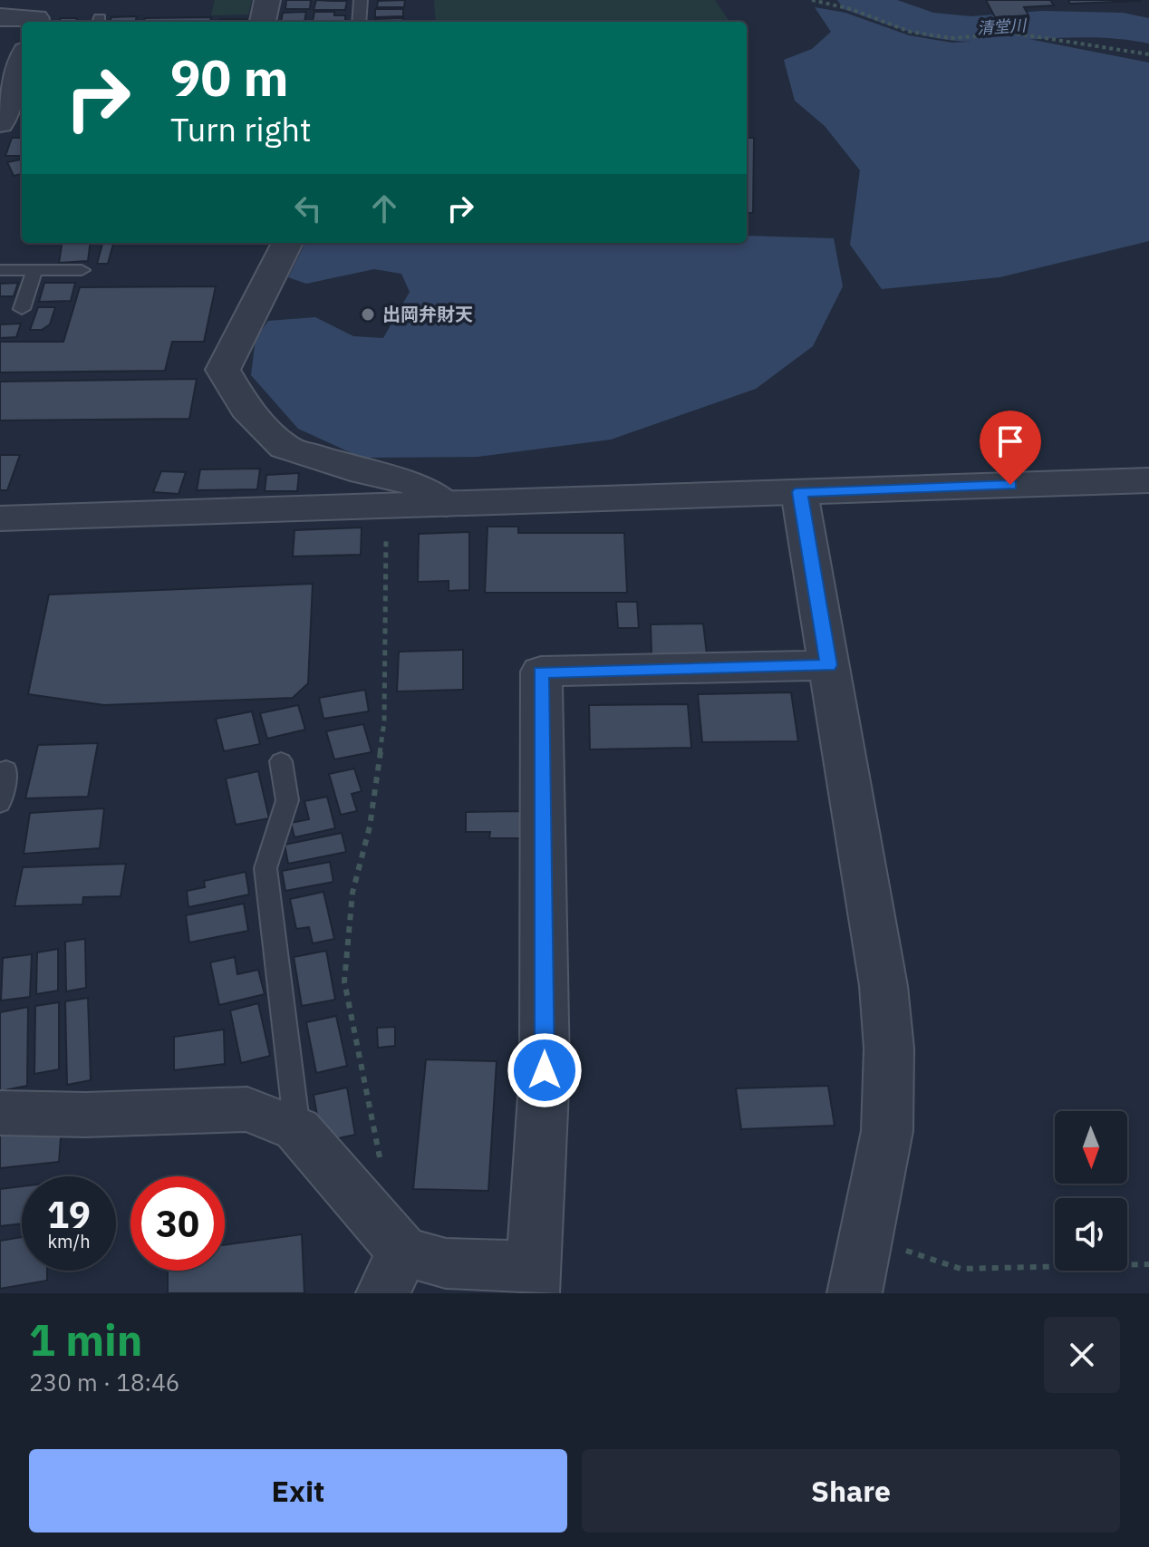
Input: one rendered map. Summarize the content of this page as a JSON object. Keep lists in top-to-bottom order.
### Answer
{
  "water": ["清堂川"],
  "places": ["出岡弁財天"],
  "north": "bottom",
  "page": {
    "turn": ["90 m", "Turn right"],
    "speed": "19 km/h",
    "limit": "30",
    "heading": ["1 min", "230 m · 18:46"],
    "buttons": ["Exit", "Share"]
  }
}
